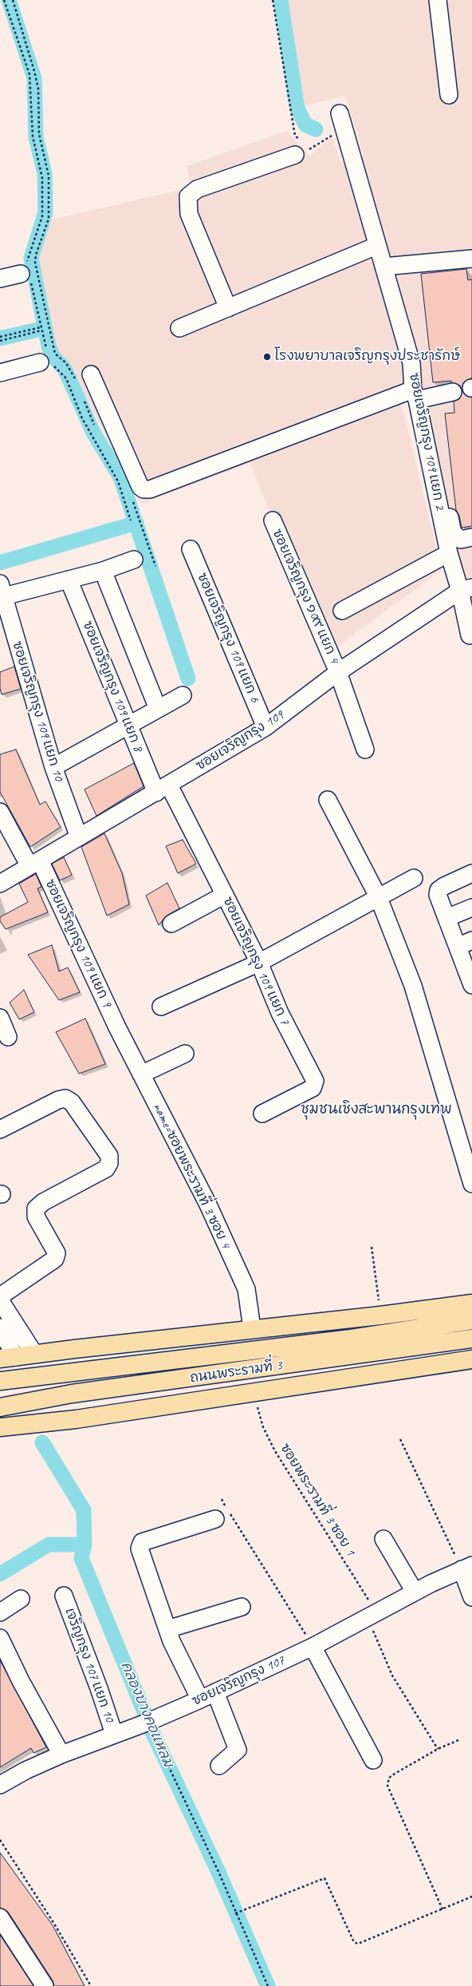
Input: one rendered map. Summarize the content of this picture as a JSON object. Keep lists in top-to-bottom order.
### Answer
{
  "streets": {
    "main road": ["ถนนพระรามที่ 3"],
    "street": [
      "ซอยเจริญกรุง 109 แยก 2",
      "ซอยเจริญกรุง ๑0๙ แยก 4",
      "ซอยเจริญกรุง 109 แยก 6",
      "ซอยเจริญกรุง 109 แยก 8",
      "ซอยเจริญกรุง 109 แยก 10",
      "ซอยเจริญกรุง 109",
      "ซอยเจริญกรุง 109 แยก 9",
      "ซอยเจริญกรุง 109 แยก 7",
      "name=ซอยพระรามที่ 3 ซอย 4",
      "เจริญกรุง 107 แยก 10",
      "ซอยเจริญกรุง 107"
    ],
    "path": ["ซอยพระรามที่ 3 ซอย 1"]
  },
  "crossings": [
    ["ซอยเจริญกรุง 109 แยก 2", "ซอยเจริญกรุง 109"],
    ["ซอยเจริญกรุง ๑0๙ แยก 4", "ซอยเจริญกรุง 109"],
    ["ซอยเจริญกรุง 109 แยก 6", "ซอยเจริญกรุง 109"],
    ["ซอยเจริญกรุง 109 แยก 8", "ซอยเจริญกรุง 109"],
    ["ซอยเจริญกรุง 109 แยก 8", "ซอยเจริญกรุง 109 แยก 7"],
    ["ซอยเจริญกรุง 109 แยก 10", "ซอยเจริญกรุง 109"],
    ["ซอยเจริญกรุง 109", "ซอยเจริญกรุง 109 แยก 9"],
    ["ซอยเจริญกรุง 109", "ซอยเจริญกรุง 109 แยก 7"],
    ["ซอยเจริญกรุง 109 แยก 9", "name=ซอยพระรามที่ 3 ซอย 4"],
    ["ถนนพระรามที่ 3", "ซอยพระรามที่ 3 ซอย 1"],
    ["ซอยพระรามที่ 3 ซอย 1", "ซอยเจริญกรุง 107"],
    ["เจริญกรุง 107 แยก 10", "ซอยเจริญกรุง 107"]
  ],
  "districts": ["ชุมชนเชิงสะพานกรุงเทพ"],
  "water": ["คลองบางคอแหลม"],
  "places": ["โรงพยาบาลเจริญกรุงประชารักษ์"]
}
